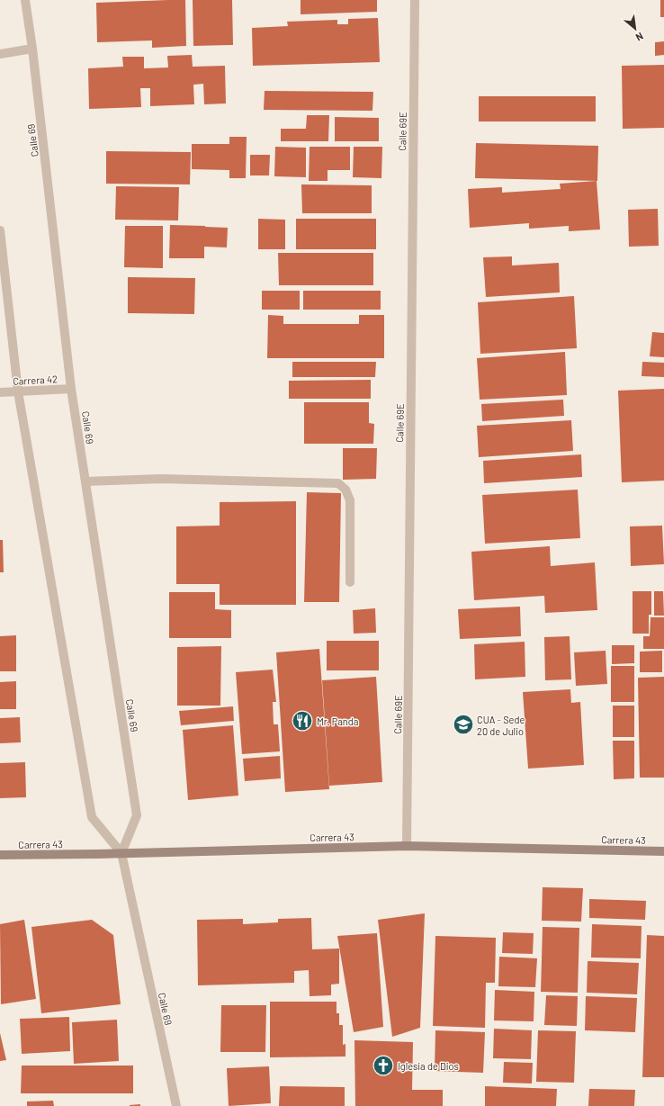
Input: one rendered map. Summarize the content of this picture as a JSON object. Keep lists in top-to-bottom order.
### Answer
{
  "streets": {
    "street": [
      "Calle 69E",
      "Calle 69",
      "Carrera 42",
      "Carrera 43"
    ]
  },
  "crossings": [
    ["Calle 69E", "Carrera 43"],
    ["Calle 69", "Carrera 42"],
    ["Calle 69", "Carrera 43"]
  ],
  "places": {
    "restaurant": ["Mr. Panda"],
    "school or university": ["CUA - Sede 20 de Julio"],
    "church": ["Iglesia de Dios"]
  },
  "north": "bottom right"
}
